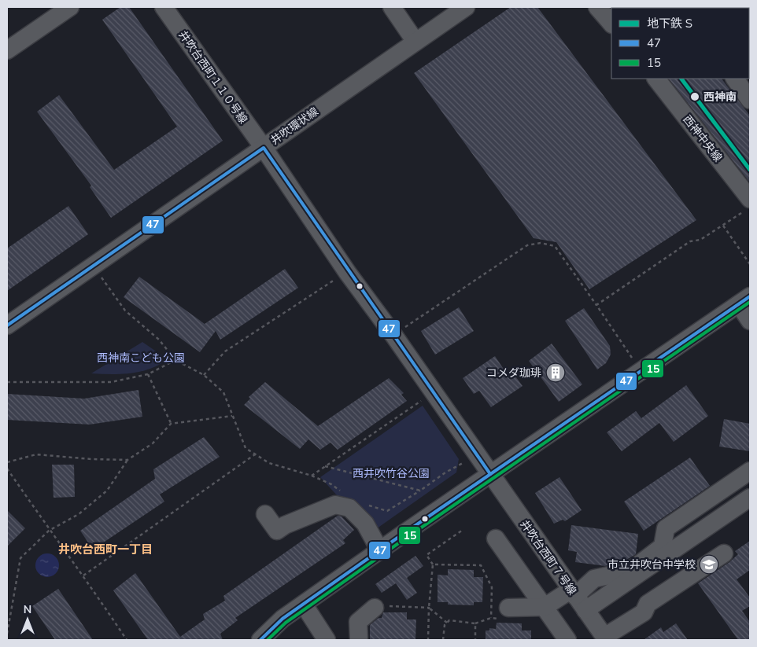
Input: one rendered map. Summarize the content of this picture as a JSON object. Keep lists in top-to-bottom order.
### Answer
{
  "streets": {
    "street": [
      "井吹台西町１１０号線",
      "井吹環状線",
      "西神中央線",
      "井吹台西町７号線"
    ]
  },
  "crossings": [
    ["井吹台西町１１０号線", "井吹環状線"],
    ["井吹台西町１１０号線", "井吹台西町７号線"]
  ],
  "districts": ["井吹台西町一丁目"],
  "parks": ["西神南こども公園", "西井吹竹谷公園"],
  "places": {
    "other": ["西神南"],
    "building": ["コメダ珈琲"],
    "school or university": ["市立井吹台中学校"]
  },
  "lines": ["metro line S", "transit line 47", "transit line 15"],
  "legend": ["地下鉄 S", "47", "15"],
  "north": "top"
}
